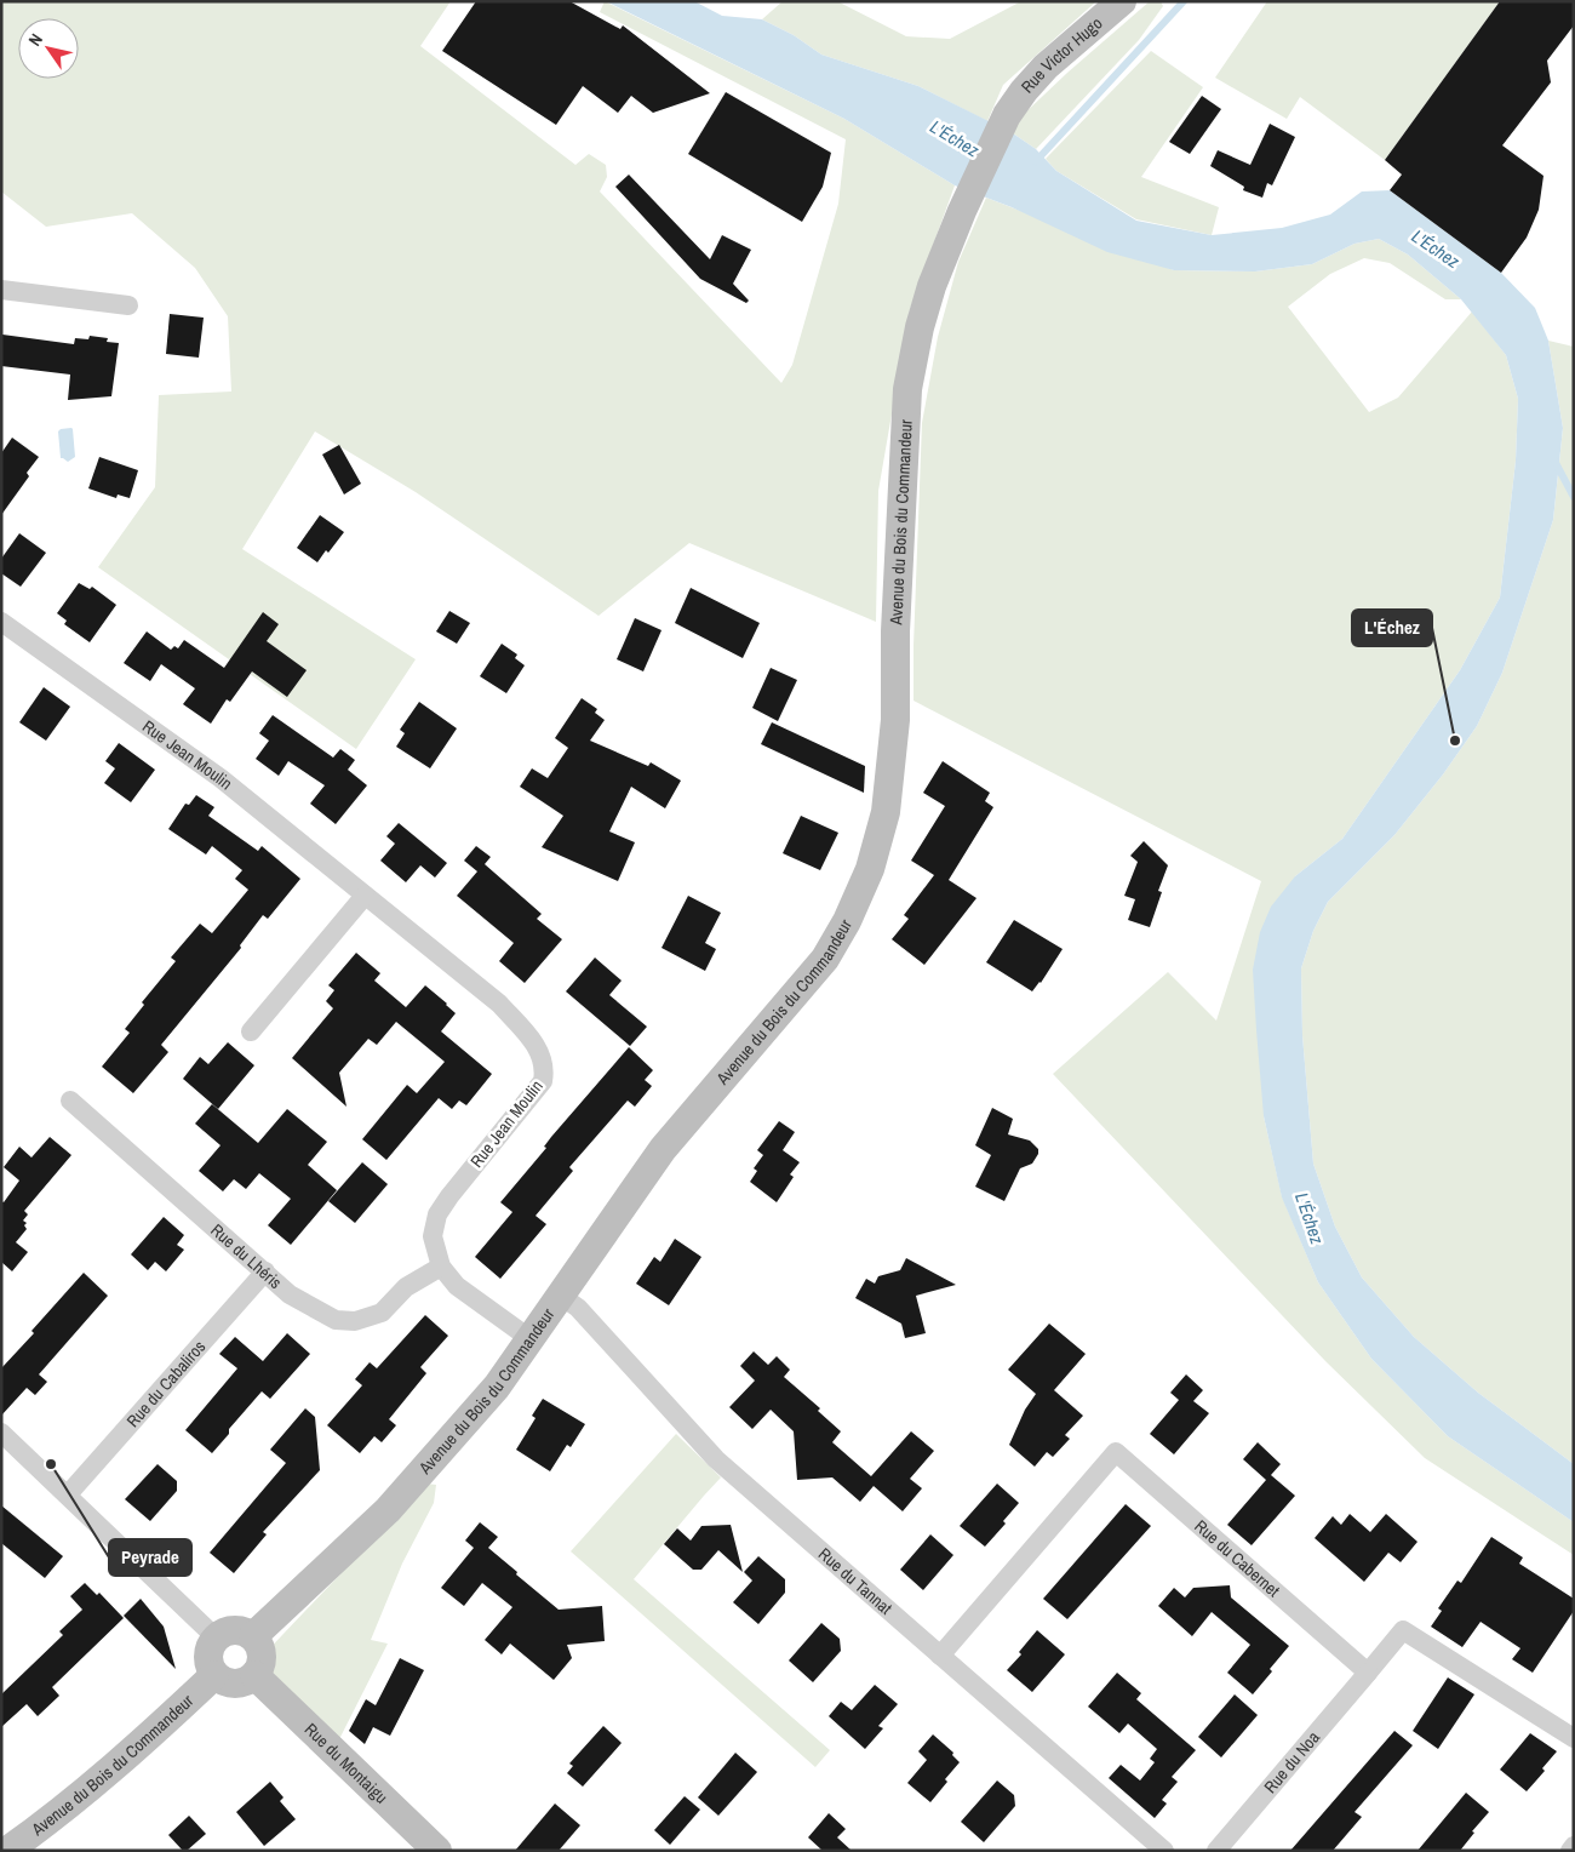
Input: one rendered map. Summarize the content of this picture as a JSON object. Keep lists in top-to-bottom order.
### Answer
{
  "streets": {
    "main road": ["Rue Victor Hugo", "Avenue du Bois du Commandeur", "Rue du Montaigu"],
    "street": [
      "Rue Jean Moulin",
      "Rue du Lhéris",
      "Rue du Cabaliros",
      "Rue du Cabernet",
      "Rue du Tannat",
      "Rue du Noa"
    ]
  },
  "crossings": [
    ["Rue Victor Hugo", "Avenue du Bois du Commandeur"],
    ["Avenue du Bois du Commandeur", "Rue Jean Moulin"],
    ["Avenue du Bois du Commandeur", "Rue du Tannat"],
    ["Avenue du Bois du Commandeur", "Rue du Montaigu"],
    ["Rue Jean Moulin", "Rue du Lhéris"],
    ["Rue du Lhéris", "Rue du Cabaliros"],
    ["Rue du Cabernet", "Rue du Tannat"],
    ["Rue du Cabernet", "Rue du Noa"]
  ],
  "water": ["L'Échez"],
  "places": ["L'Échez", "Peyrade"],
  "north": "top left"
}
